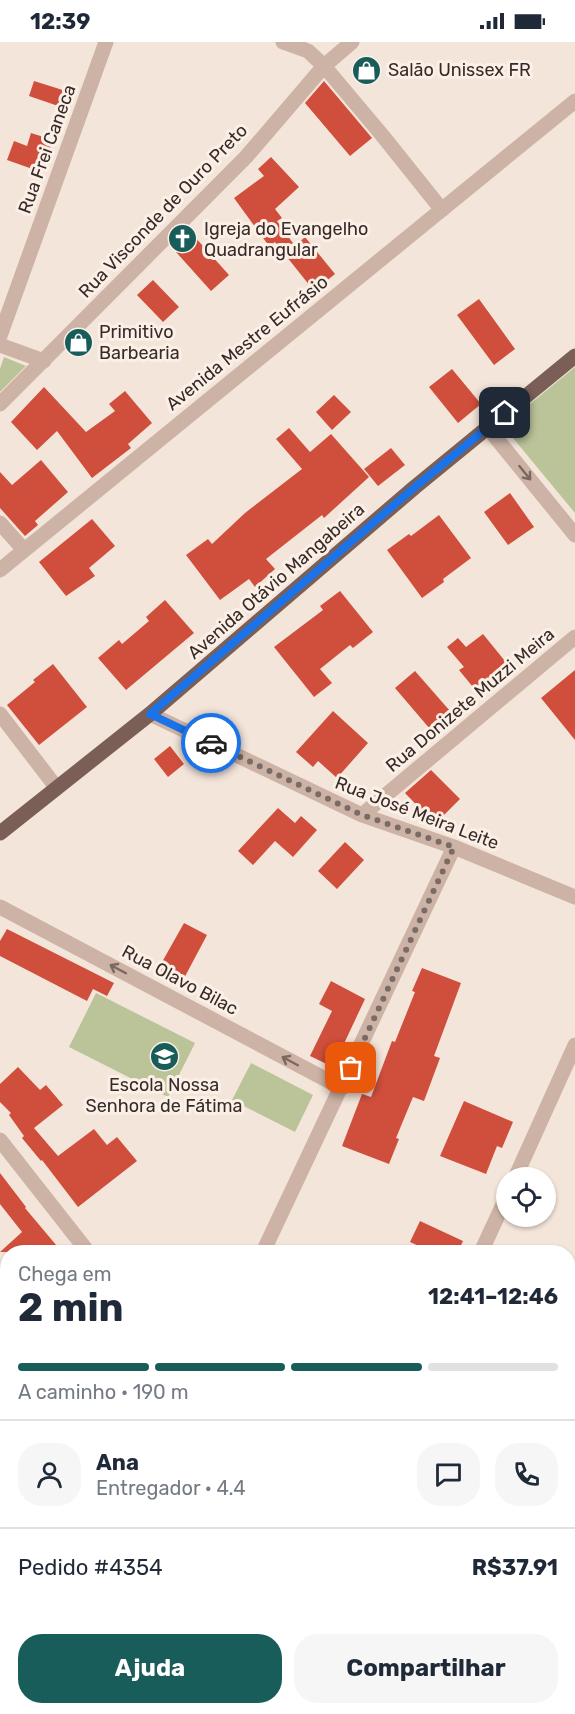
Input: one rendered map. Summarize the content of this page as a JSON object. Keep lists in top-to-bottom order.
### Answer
{
  "streets": {
    "main road": ["Avenida Otávio Mangabeira"],
    "street": [
      "Rua Frei Caneca",
      "Rua Visconde de Ouro Preto",
      "Avenida Mestre Eufrásio",
      "Rua Donizete Muzzi Meira",
      "Rua José Meira Leite",
      "Rua Olavo Bilac"
    ]
  },
  "crossings": [
    ["Avenida Otávio Mangabeira", "Rua José Meira Leite"],
    ["Rua Donizete Muzzi Meira", "Rua José Meira Leite"]
  ],
  "one_way": ["Rua Olavo Bilac"],
  "places": {
    "shop": ["Salão Unissex FR", "Primitivo Barbearia"],
    "church": ["Igreja do Evangelho Quadrangular"],
    "school or university": ["Escola Nossa Senhora de Fátima"]
  },
  "page": {
    "status": "12:39",
    "heading": ["2 min", "Chega em", "12:41–12:46"],
    "panel": [
      "Ana",
      "Entregador · 4.4",
      "Pedido #4354",
      "R$37.91"
    ],
    "bar": "A caminho · 190 m",
    "buttons": ["Ajuda", "Compartilhar"]
  }
}
